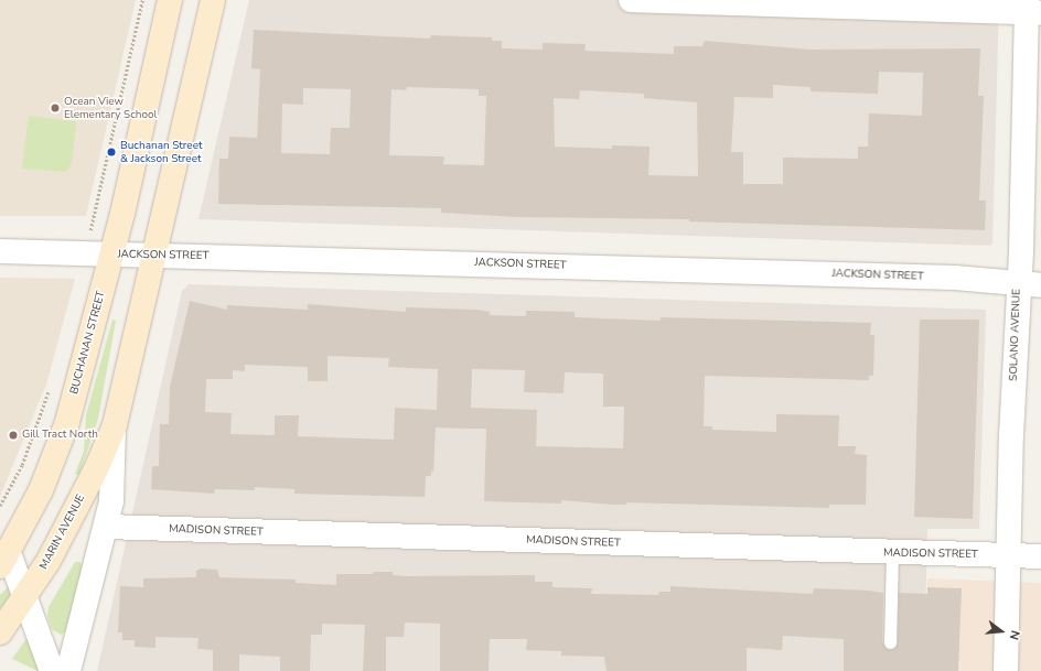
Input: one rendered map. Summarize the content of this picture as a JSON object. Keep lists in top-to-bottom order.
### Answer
{
  "streets": {
    "main road": ["BUCHANAN STREET", "MARIN AVENUE"],
    "street": ["JACKSON STREET", "SOLANO AVENUE", "MADISON STREET"]
  },
  "crossings": [
    ["JACKSON STREET", "SOLANO AVENUE"],
    ["JACKSON STREET", "BUCHANAN STREET"],
    ["SOLANO AVENUE", "MADISON STREET"],
    ["BUCHANAN STREET", "MARIN AVENUE"]
  ],
  "places": ["Ocean View Elementary School", "Buchanan Street & Jackson Street", "Gill Tract North"],
  "north": "right"
}
